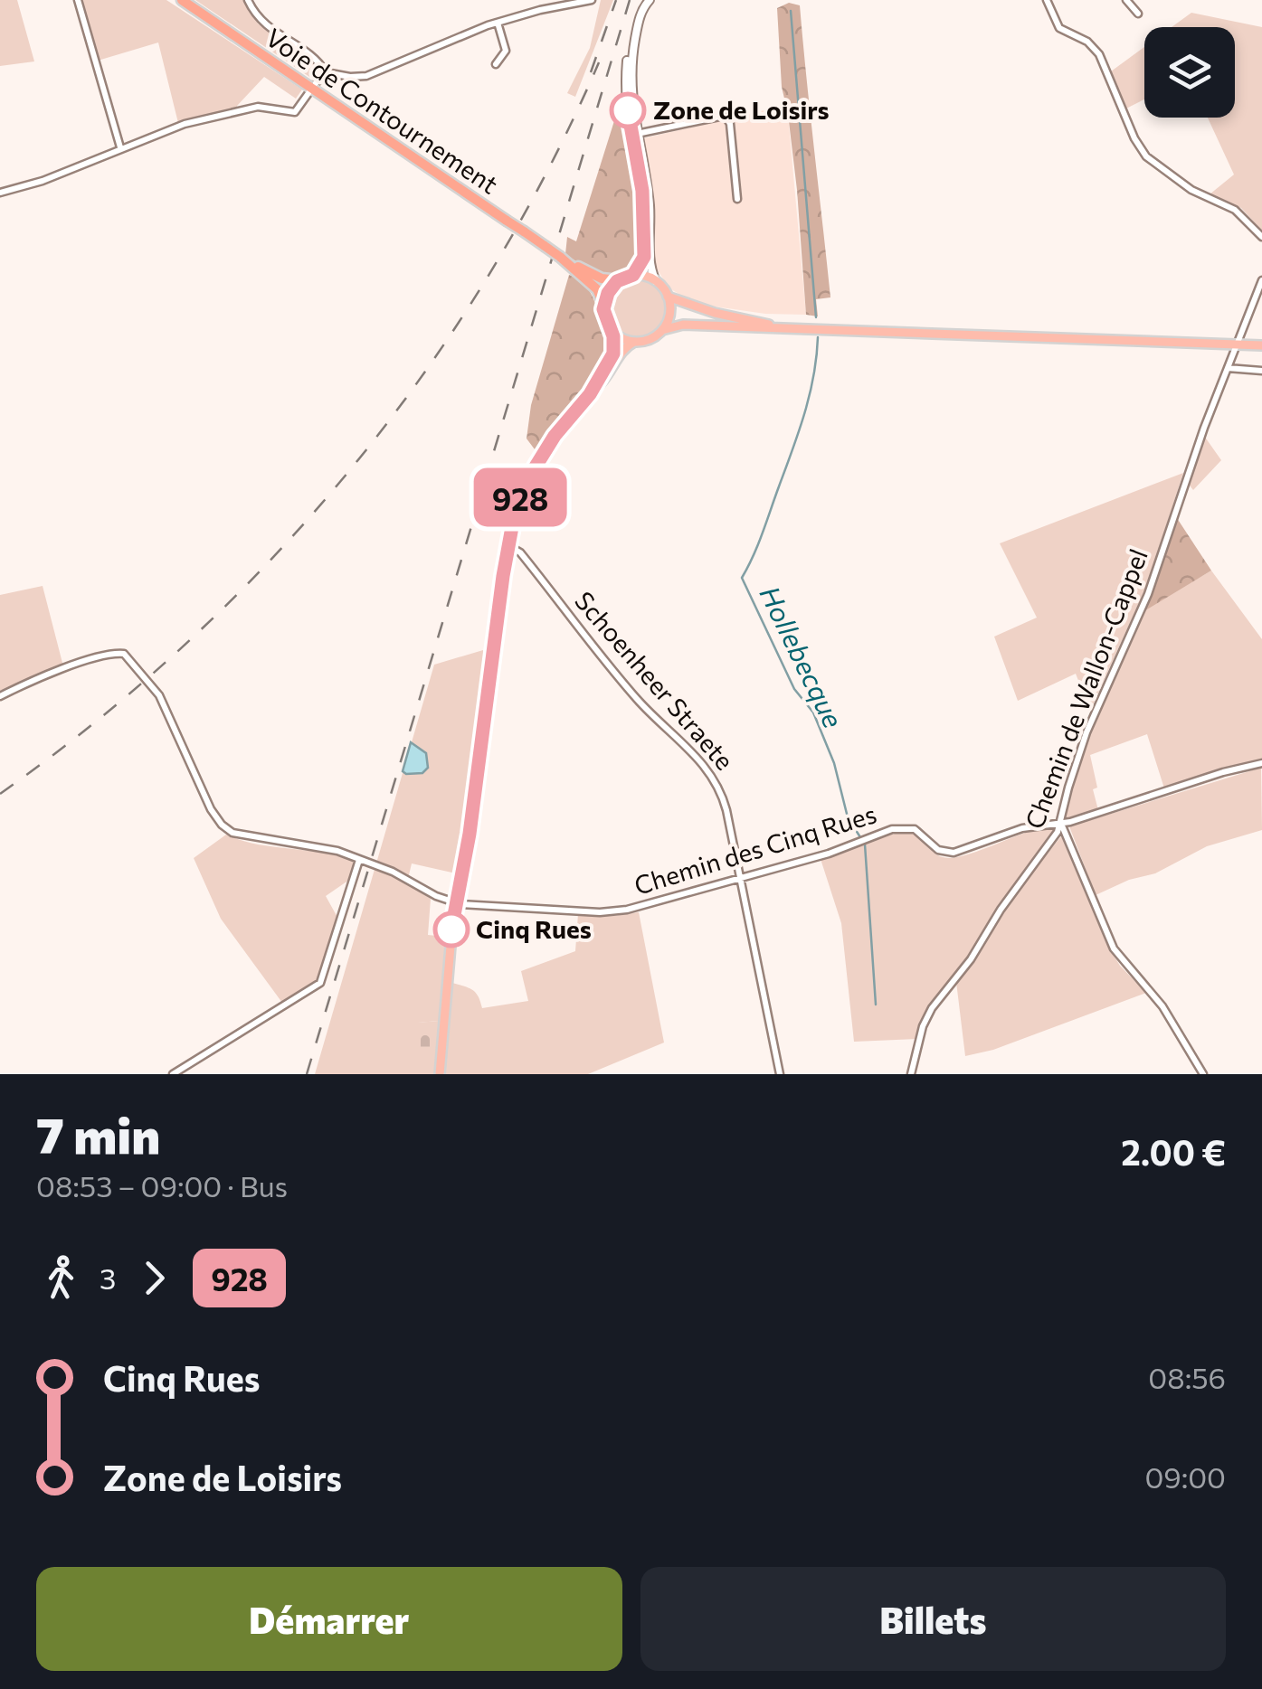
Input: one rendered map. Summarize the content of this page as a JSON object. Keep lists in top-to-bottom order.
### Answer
{
  "streets": {
    "highway": ["Voie de Contournement"],
    "street": ["Schoenheer Straete", "Chemin de Wallon-Cappel", "Chemin des Cinq Rues"]
  },
  "crossings": [
    ["Schoenheer Straete", "Chemin des Cinq Rues"],
    ["Chemin de Wallon-Cappel", "Chemin des Cinq Rues"]
  ],
  "water": ["Hollebecque"],
  "places": ["Zone de Loisirs", "Cinq Rues"],
  "lines": ["bus line 928"],
  "page": {
    "on_map": "928",
    "heading": ["7 min", "08:53 – 09:00 · Bus", "2.00 €"],
    "legs": ["3", "928"],
    "list": [
      {
        "name": "Cinq Rues",
        "value": "08:56"
      },
      {
        "name": "Zone de Loisirs",
        "value": "09:00"
      }
    ],
    "buttons": ["Démarrer", "Billets"]
  }
}
